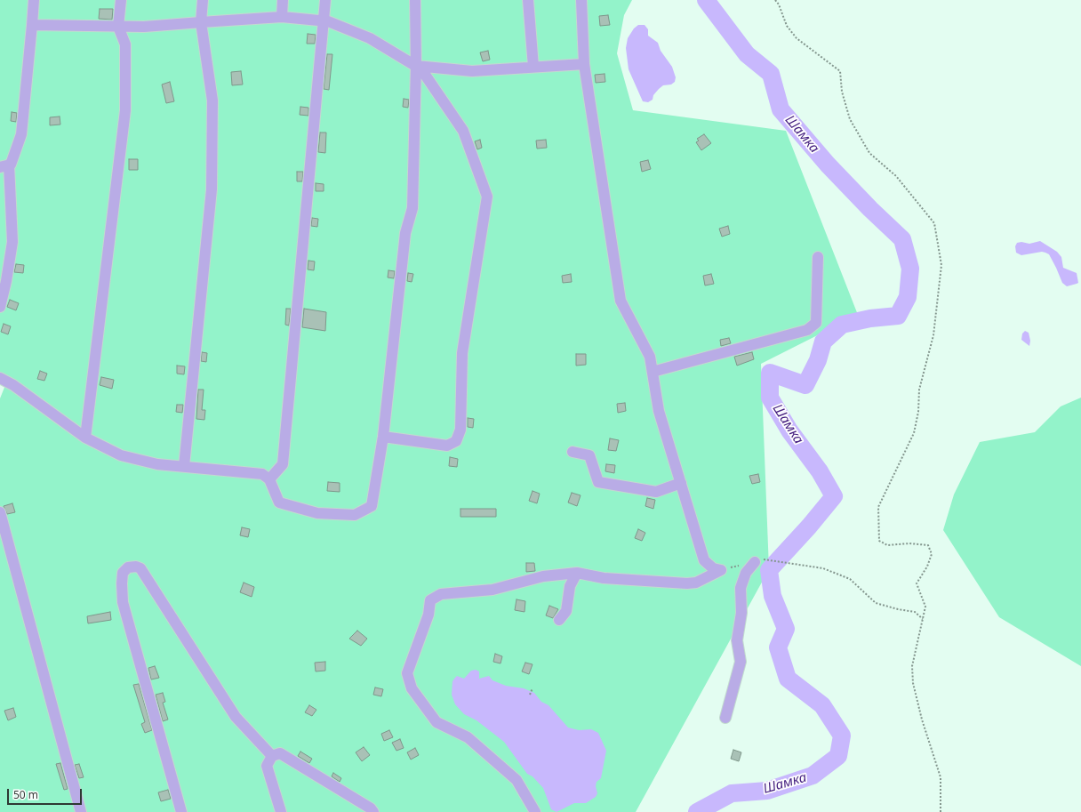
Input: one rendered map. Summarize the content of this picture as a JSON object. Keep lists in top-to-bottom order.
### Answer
{
  "water": ["Шамка"],
  "scale_bar": "50 m"
}
